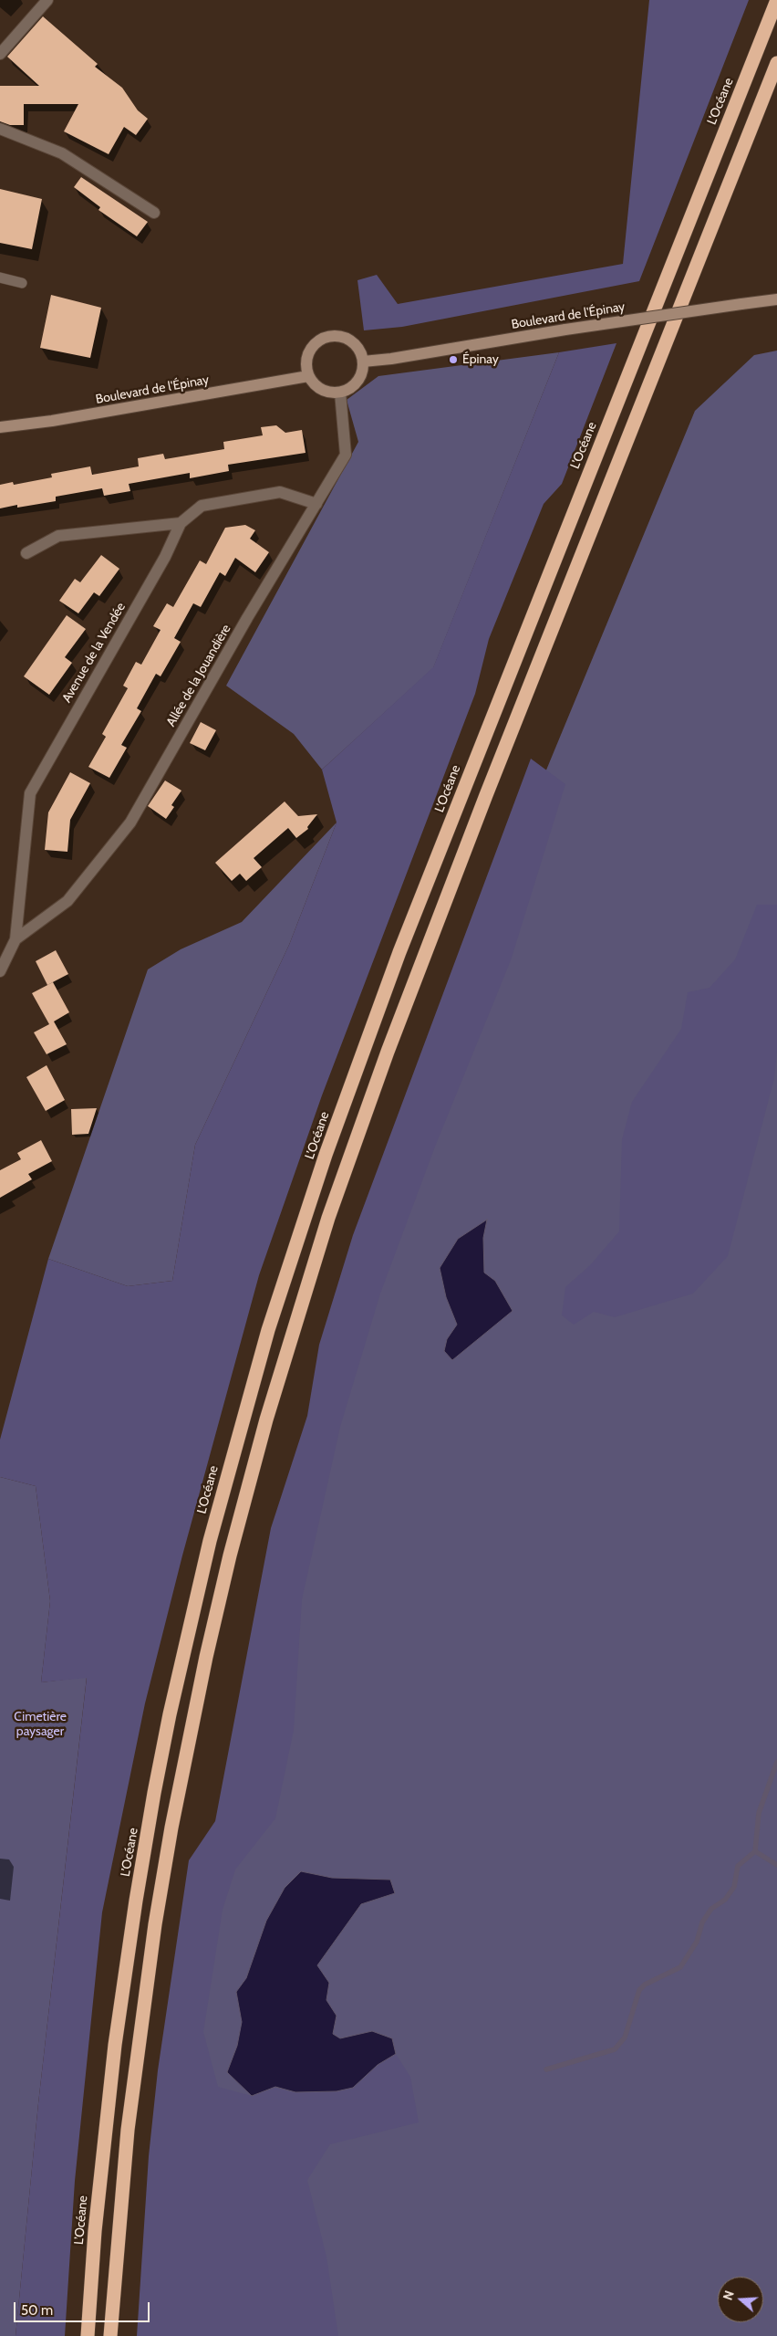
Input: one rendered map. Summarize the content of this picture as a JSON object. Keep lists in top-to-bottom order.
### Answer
{
  "streets": {
    "highway": ["L’Océane"],
    "street": ["Boulevard de l'Épinay", "Avenue de la Vendée", "Allée de la Jouandière"]
  },
  "crossings": [
    ["Boulevard de l'Épinay", "Allée de la Jouandière"],
    ["Avenue de la Vendée", "Allée de la Jouandière"]
  ],
  "parks": ["Cimetière paysager"],
  "places": ["Épinay"],
  "scale_bar": "50 m",
  "north": "left"
}
